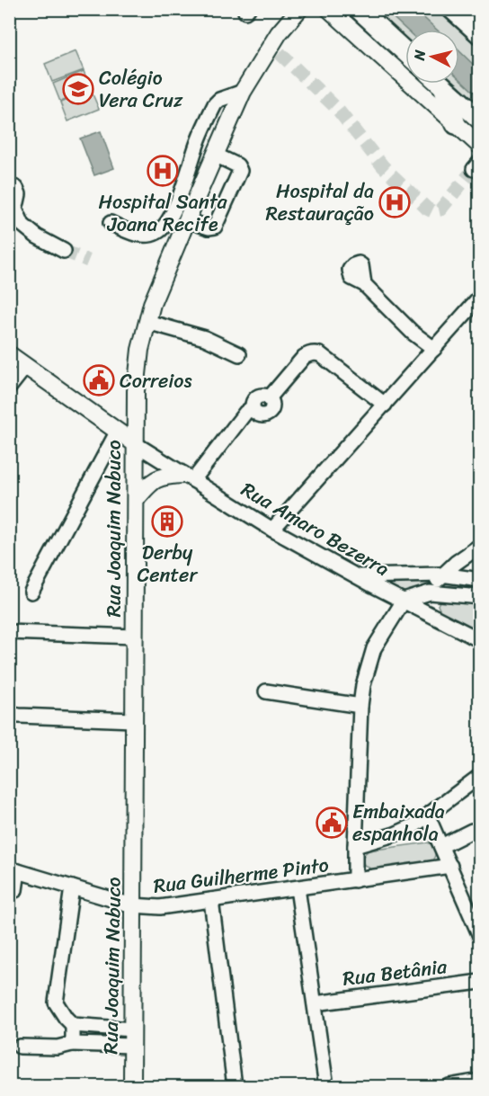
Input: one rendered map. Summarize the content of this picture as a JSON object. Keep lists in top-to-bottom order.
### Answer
{
  "streets": {
    "main road": ["Rua Joaquim Nabuco"],
    "street": ["Rua Amaro Bezerra", "Rua Guilherme Pinto", "Rua Betânia"]
  },
  "crossings": [
    ["Rua Joaquim Nabuco", "Rua Amaro Bezerra"],
    ["Rua Joaquim Nabuco", "Rua Guilherme Pinto"]
  ],
  "places": {
    "school or university": ["Colégio Vera Cruz"],
    "hospital": ["Hospital Santa Joana Recife", "Hospital da Restauração"],
    "public building": ["Correios", "Embaixada espanhola"],
    "building": ["Derby Center"]
  },
  "north": "left"
}
